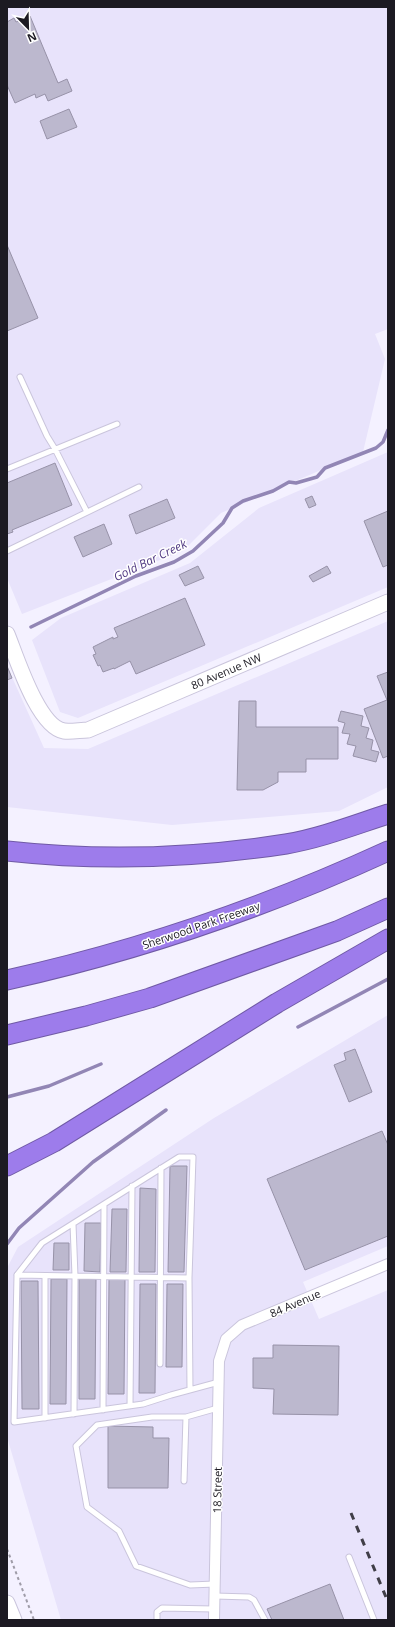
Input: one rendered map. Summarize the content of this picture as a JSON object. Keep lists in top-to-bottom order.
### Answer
{
  "streets": {
    "highway": ["Sherwood Park Freeway"],
    "street": ["80 Avenue NW", "84 Avenue", "18 Street"]
  },
  "crossings": [
    ["84 Avenue", "18 Street"]
  ],
  "water": ["Gold Bar Creek"],
  "north": "bottom right"
}
